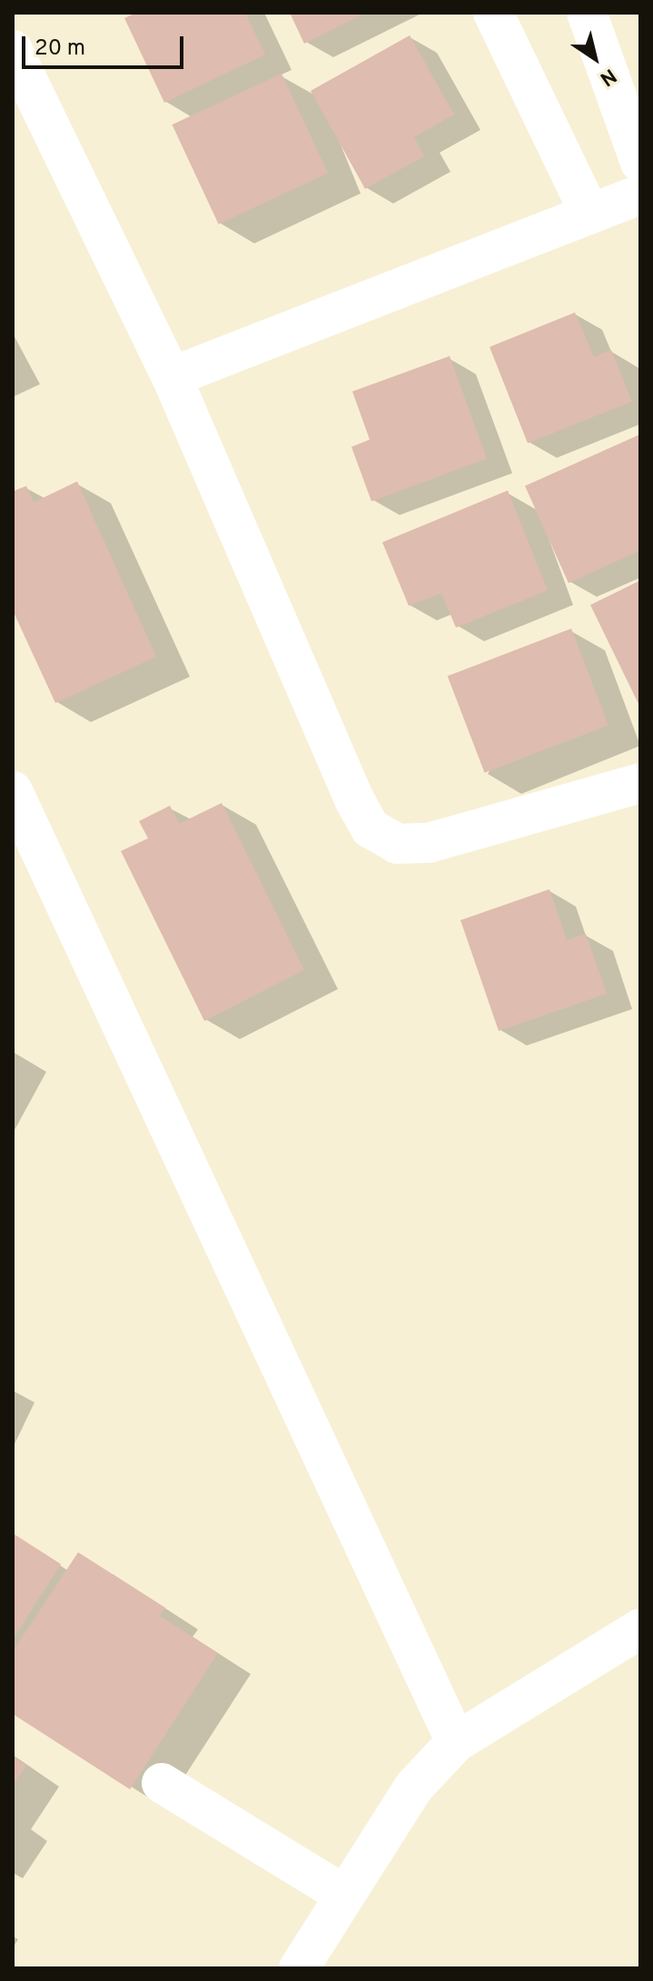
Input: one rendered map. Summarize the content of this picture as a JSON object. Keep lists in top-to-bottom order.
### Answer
{
  "scale_bar": "20 m",
  "north": "bottom right"
}
